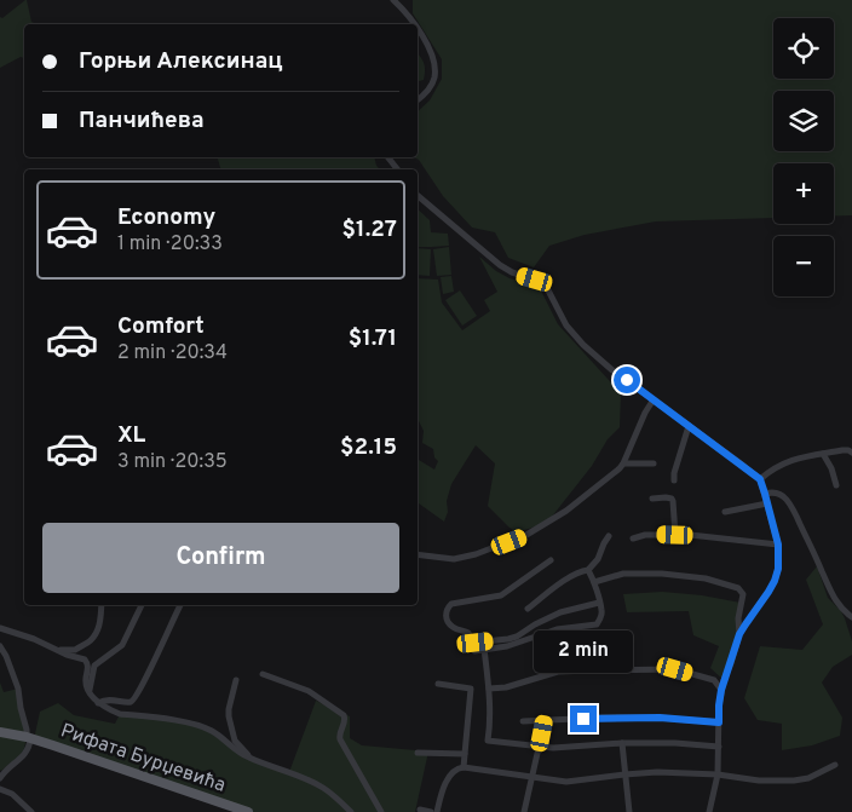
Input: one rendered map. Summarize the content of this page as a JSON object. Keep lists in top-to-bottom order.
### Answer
{
  "streets": {
    "main road": ["Рифата Бурџевића"]
  },
  "page": {
    "map_buttons": ["+", "−"],
    "banner": ["Горњи Алексинац", "Панчићева"],
    "list": [
      {
        "name": "Economy",
        "note": "1 min · 20:33",
        "value": "$1.27"
      },
      {
        "name": "Comfort",
        "note": "2 min · 20:34",
        "value": "$1.71"
      },
      {
        "name": "XL",
        "note": "3 min · 20:35",
        "value": "$2.15"
      }
    ],
    "buttons": "Confirm",
    "bubble": "2 min"
  }
}
